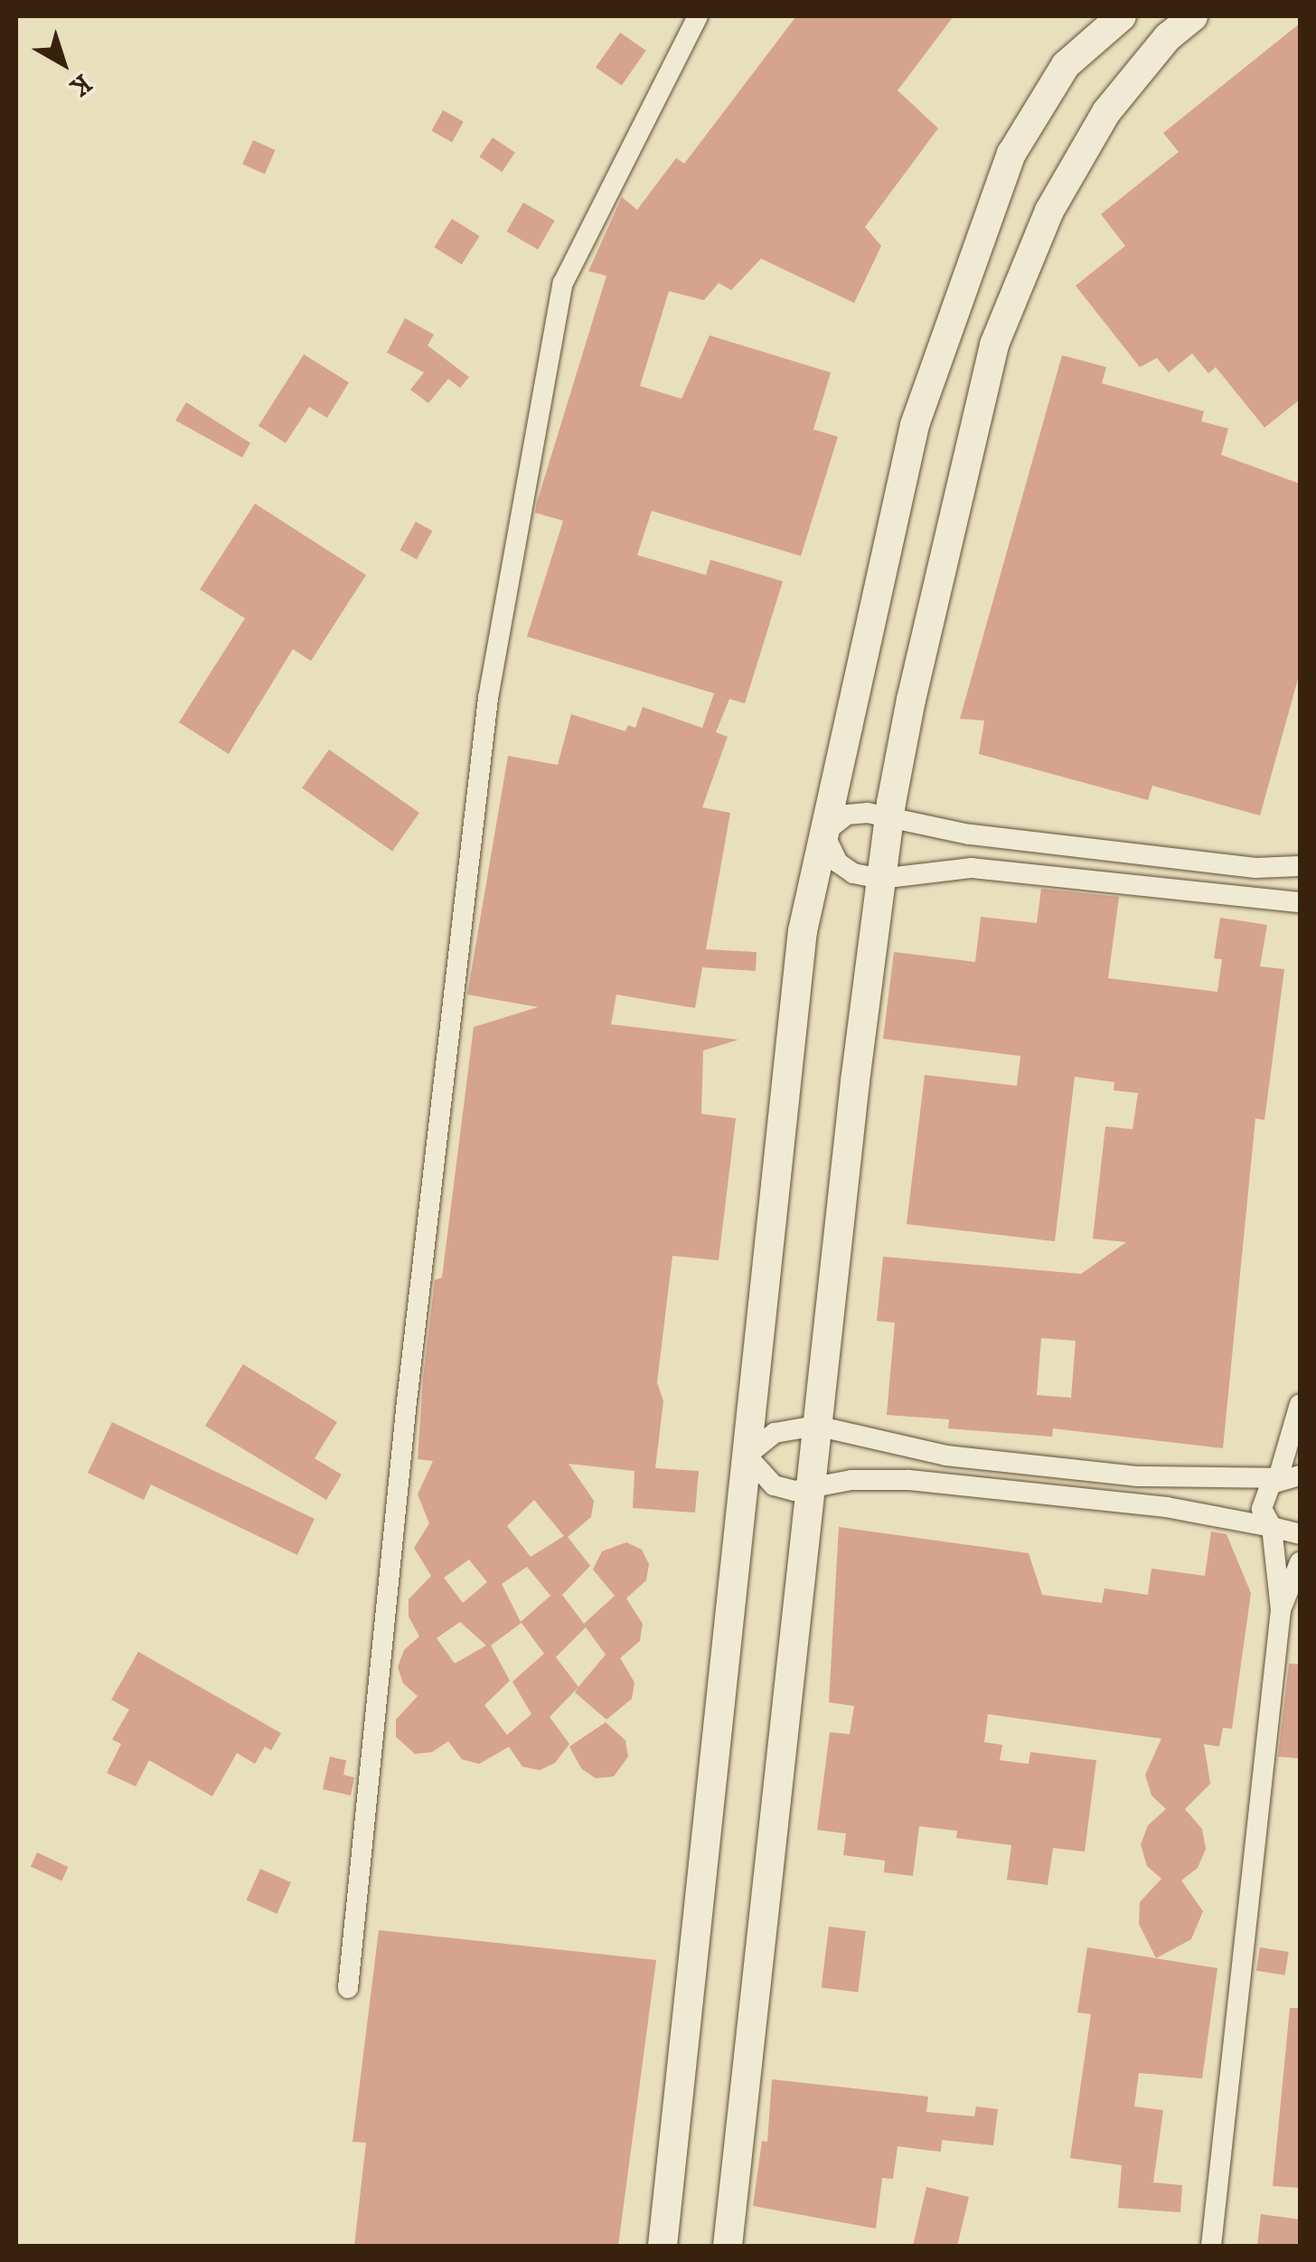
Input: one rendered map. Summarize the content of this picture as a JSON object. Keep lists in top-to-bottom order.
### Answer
{
  "north": "bottom right"
}
